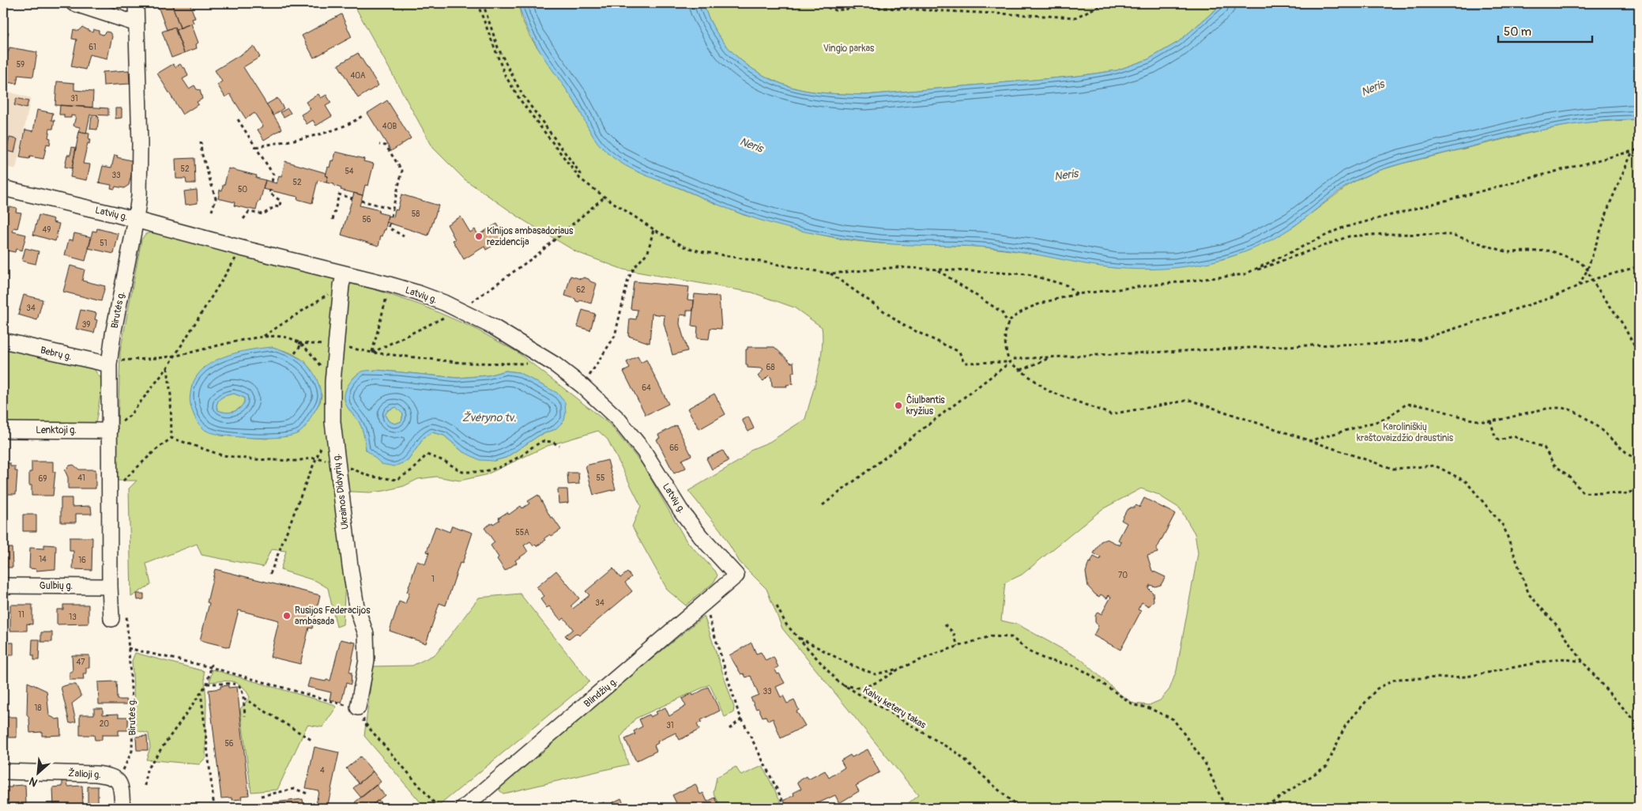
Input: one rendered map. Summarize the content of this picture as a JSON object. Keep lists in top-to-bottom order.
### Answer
{
  "streets": {
    "street": [
      "Latvių g.",
      "Birutės g.",
      "Bebrų g.",
      "Lenktoji g.",
      "Ukrainos Didvyrių g.",
      "Gulbių g.",
      "Blindžių g.",
      "Žalioji g."
    ],
    "path": ["Kalvų keterų takas"]
  },
  "crossings": [
    ["Latvių g.", "Birutės g."],
    ["Latvių g.", "Ukrainos Didvyrių g."],
    ["Latvių g.", "Blindžių g."],
    ["Birutės g.", "Bebrų g."],
    ["Birutės g.", "Lenktoji g."],
    ["Birutės g.", "Gulbių g."],
    ["Birutės g.", "Žalioji g."]
  ],
  "water": ["Neris", "Žvėryno tv."],
  "parks": ["Vingio parkas", "Karoliniškių kraštovaizdžio draustinis"],
  "places": ["Kinijos ambasadoriaus rezidencija", "Čiulbantis kryžius", "Rusijos Federacijos ambasada"],
  "house_numbers": [
    "61",
    "59",
    "40A",
    "31",
    "40B",
    "52",
    "54",
    "33",
    "52",
    "50",
    "58",
    "56",
    "49",
    "51",
    "62",
    "34",
    "39",
    "68",
    "64",
    "66",
    "41",
    "55",
    "69",
    "55A",
    "14",
    "16",
    "70",
    "1",
    "34",
    "11",
    "13",
    "47",
    "33",
    "18",
    "20",
    "31",
    "56",
    "4"
  ],
  "scale_bar": "50 m",
  "north": "bottom left"
}
